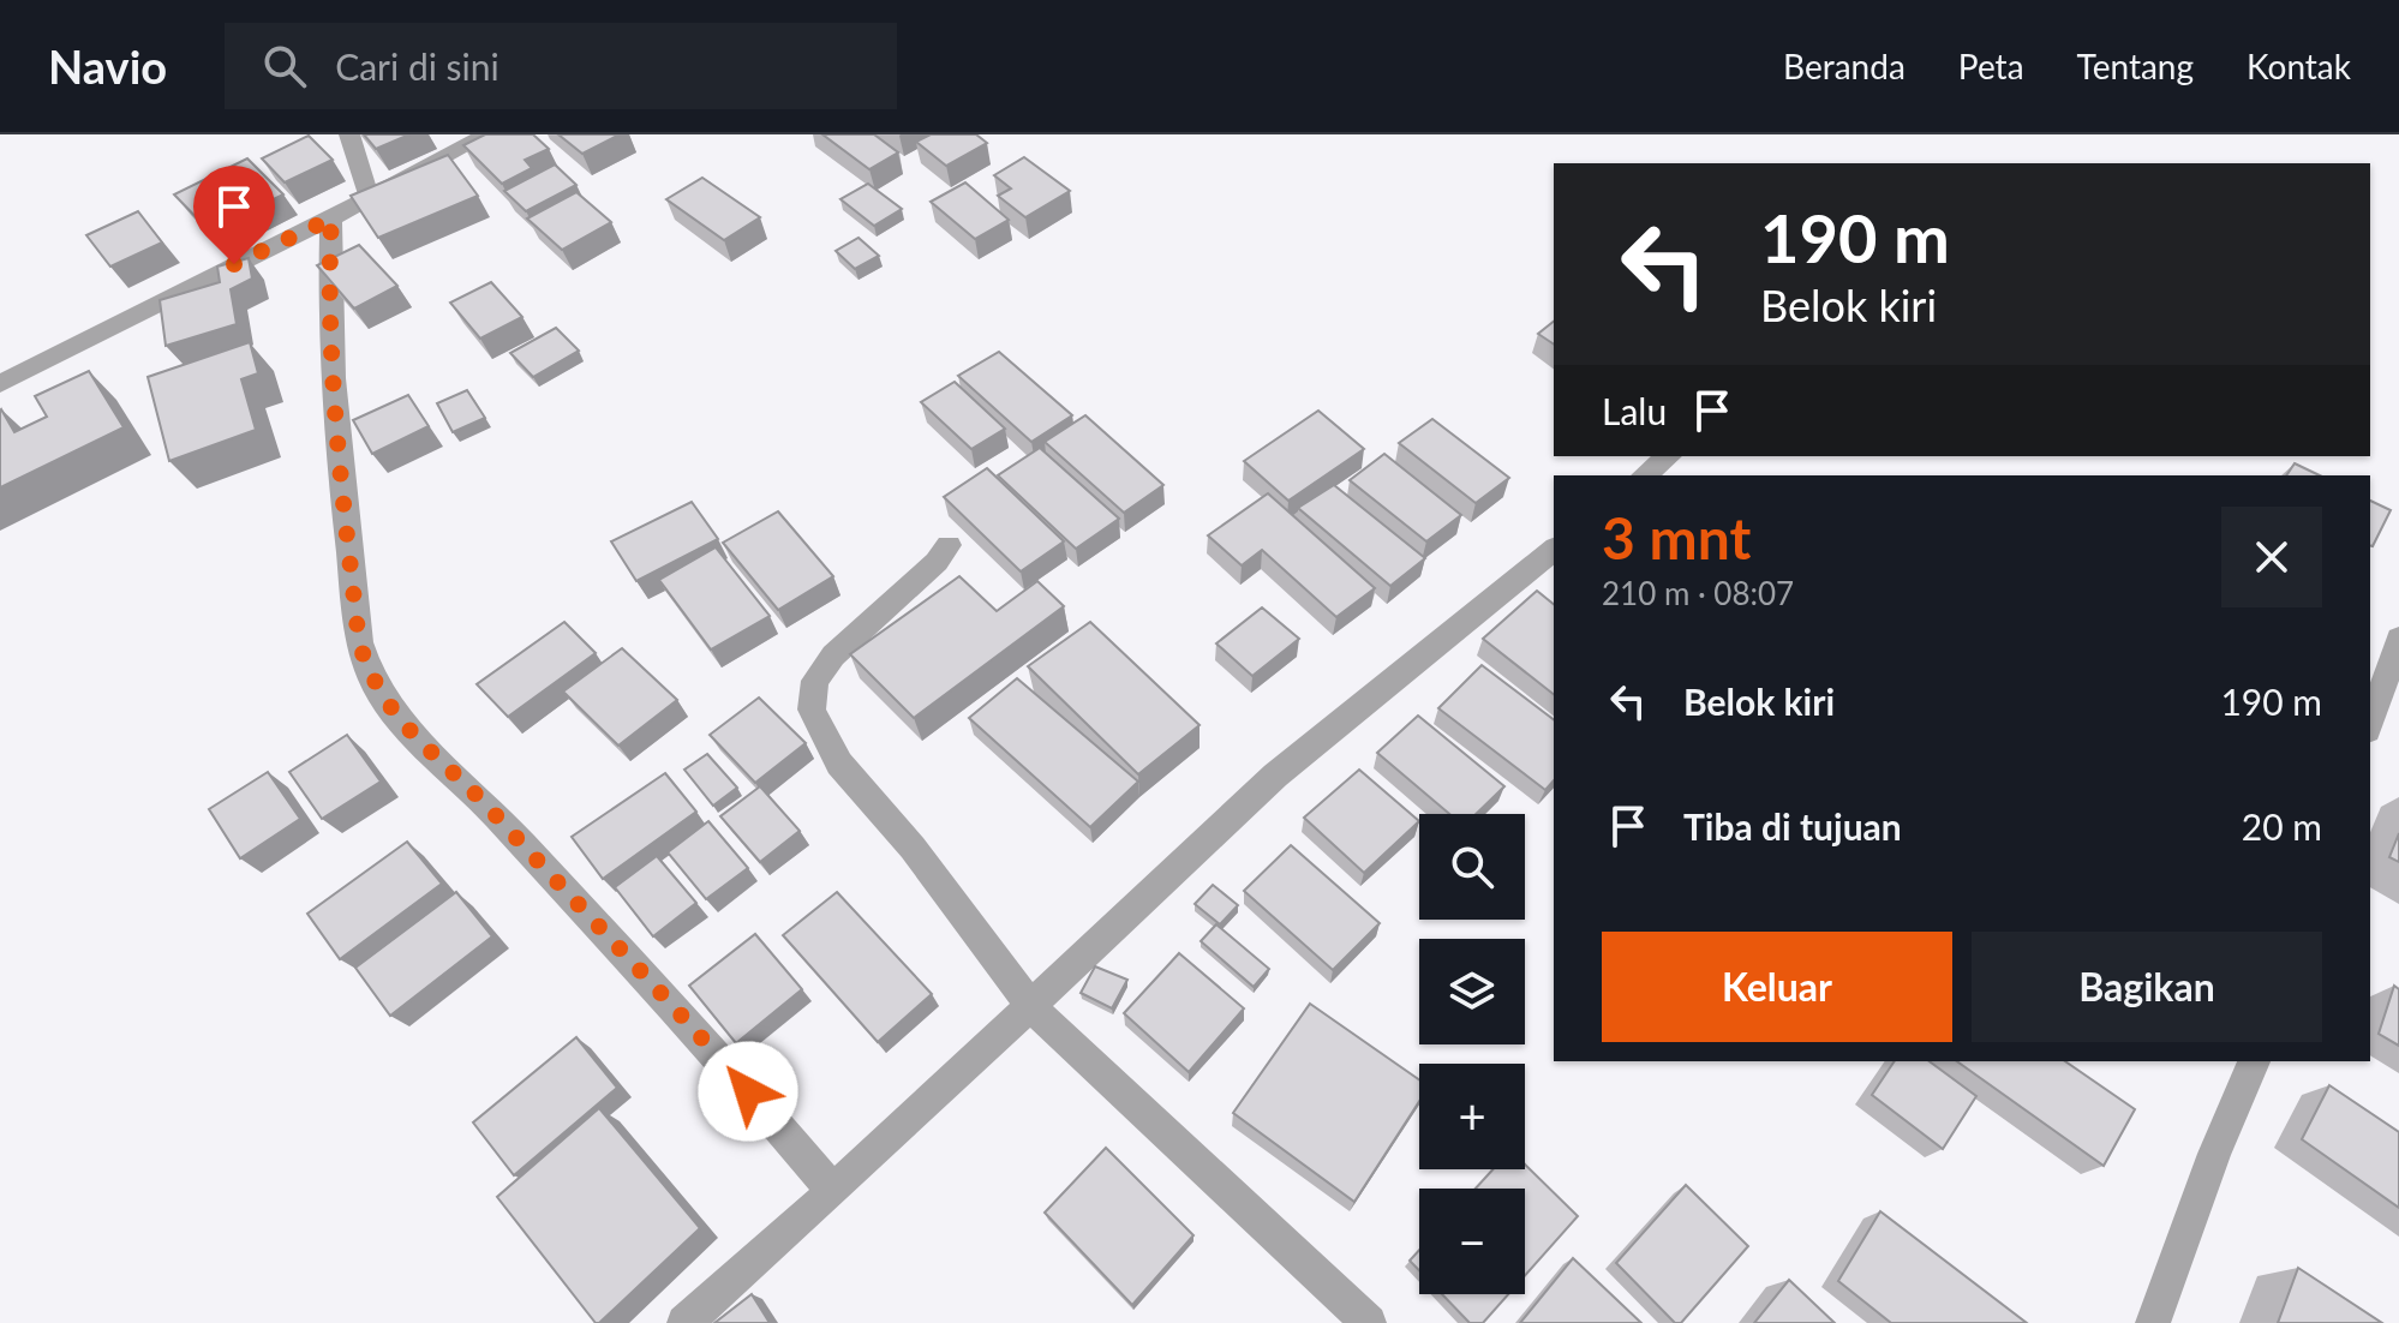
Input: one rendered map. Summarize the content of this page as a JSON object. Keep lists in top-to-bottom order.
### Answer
{
  "page": {
    "header": "Navio",
    "search": "Cari di sini",
    "nav": [
      "Beranda",
      "Peta",
      "Tentang",
      "Kontak"
    ],
    "turn": ["190 m", "Belok kiri"],
    "then": "Lalu",
    "heading": ["3 mnt", "210 m · 08:07"],
    "list": [
      {
        "name": "Belok kiri",
        "value": "190 m"
      },
      {
        "name": "Tiba di tujuan",
        "value": "20 m"
      }
    ],
    "map_buttons": ["+", "−"],
    "buttons": ["Keluar", "Bagikan"]
  }
}
